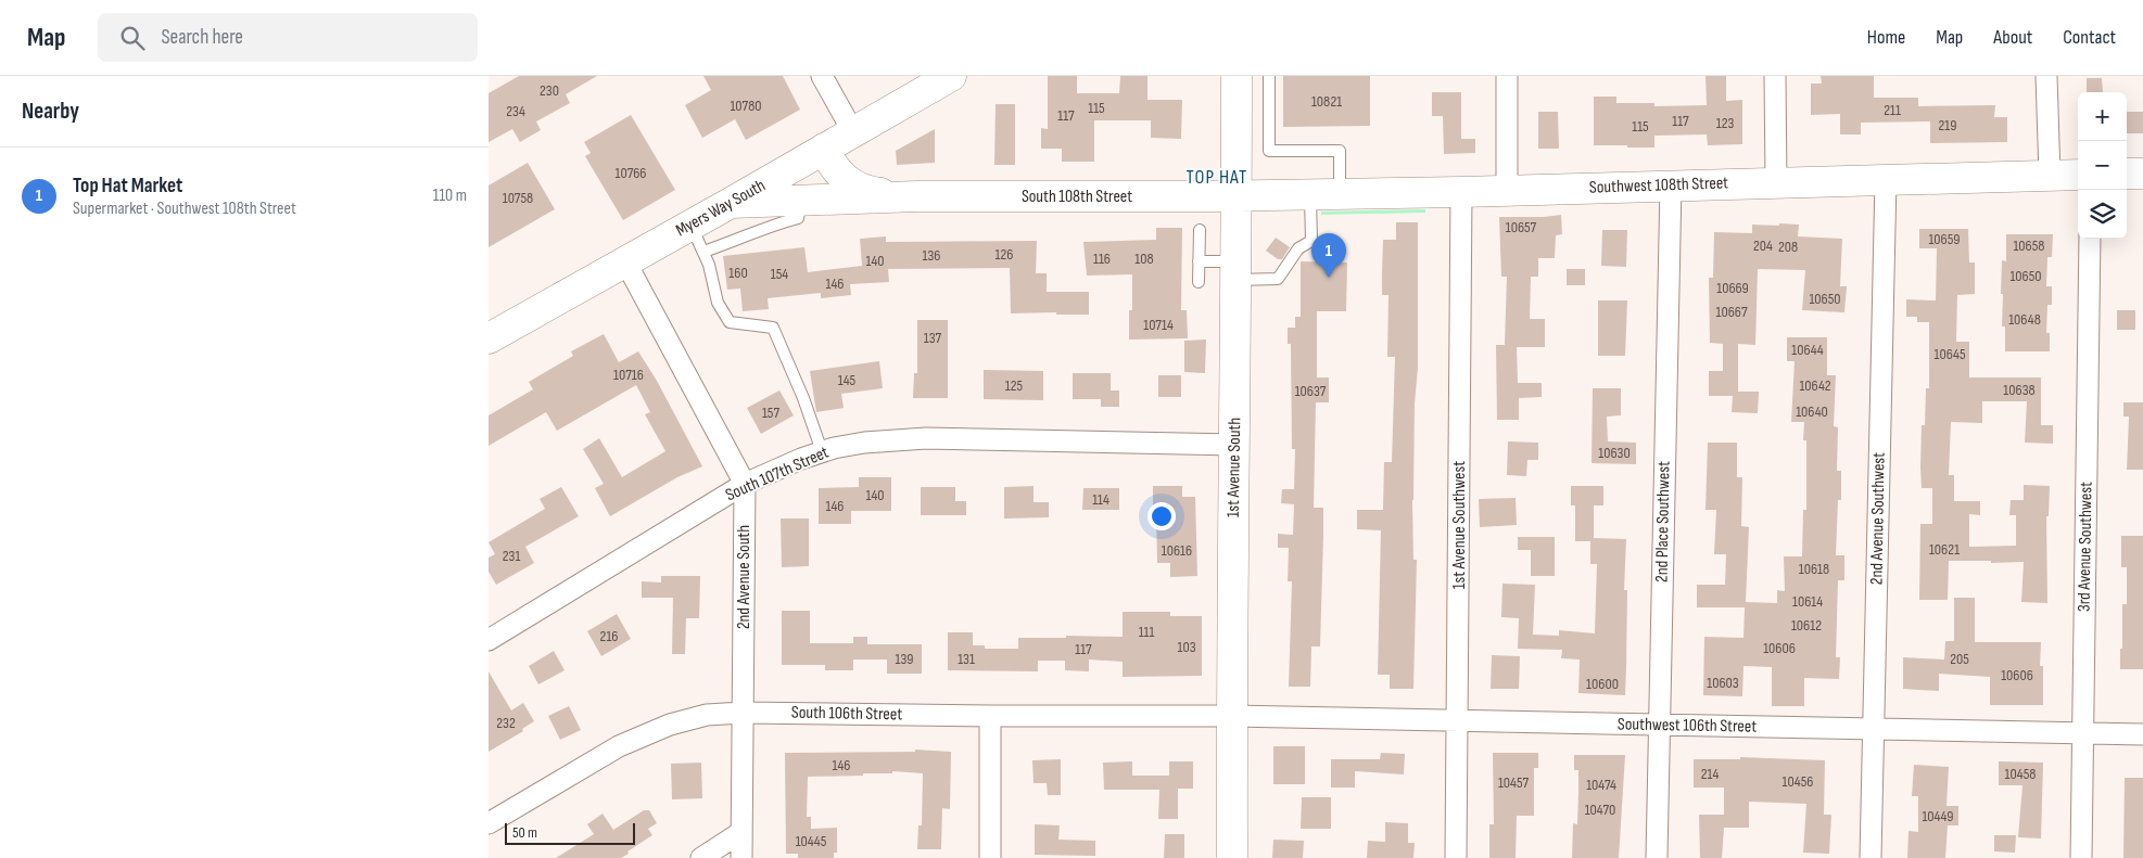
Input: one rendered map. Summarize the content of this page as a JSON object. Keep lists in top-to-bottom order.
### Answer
{
  "streets": {
    "street": [
      "Southwest 108th Street",
      "South 108th Street",
      "Myers Way South",
      "1st Avenue South",
      "South 107th Street",
      "2nd Avenue Southwest",
      "2nd Place Southwest",
      "1st Avenue Southwest",
      "3rd Avenue Southwest",
      "2nd Avenue South",
      "South 106th Street",
      "Southwest 106th Street"
    ]
  },
  "crossings": [
    ["Southwest 108th Street", "South 108th Street"],
    ["Southwest 108th Street", "1st Avenue South"],
    ["Southwest 108th Street", "2nd Avenue Southwest"],
    ["Southwest 108th Street", "2nd Place Southwest"],
    ["Southwest 108th Street", "1st Avenue Southwest"],
    ["South 108th Street", "Myers Way South"],
    ["South 108th Street", "1st Avenue South"],
    ["Myers Way South", "2nd Avenue South"],
    ["1st Avenue South", "South 107th Street"],
    ["1st Avenue South", "South 106th Street"],
    ["1st Avenue South", "Southwest 106th Street"],
    ["South 107th Street", "2nd Avenue South"],
    ["2nd Avenue Southwest", "Southwest 106th Street"],
    ["2nd Place Southwest", "Southwest 106th Street"],
    ["1st Avenue Southwest", "Southwest 106th Street"],
    ["3rd Avenue Southwest", "Southwest 106th Street"],
    ["2nd Avenue South", "South 106th Street"],
    ["South 106th Street", "Southwest 106th Street"]
  ],
  "districts": ["TOP HAT"],
  "house_numbers": [
    "230",
    "10821",
    "10780",
    "115",
    "211",
    "234",
    "117",
    "117",
    "123",
    "219",
    "115",
    "10766",
    "10758",
    "10657",
    "10659",
    "204",
    "10658",
    "208",
    "126",
    "136",
    "116",
    "108",
    "140",
    "160",
    "154",
    "10650",
    "146",
    "10669",
    "10650",
    "10667",
    "10648",
    "10714",
    "137",
    "10644",
    "10645",
    "10716",
    "145",
    "125",
    "10642",
    "10638",
    "10637",
    "10640",
    "157",
    "10630",
    "140",
    "114",
    "146",
    "10621",
    "10616",
    "231",
    "10618",
    "10614",
    "10612",
    "111",
    "216",
    "103",
    "10606",
    "117",
    "139",
    "131",
    "205",
    "10606",
    "10603",
    "10600",
    "232",
    "146",
    "214",
    "10458",
    "10456",
    "10457",
    "10474",
    "10470",
    "10449",
    "10445"
  ],
  "scale_bar": "50 m",
  "page": {
    "header": "Map",
    "search": "Search here",
    "nav": [
      "Home",
      "Map",
      "About",
      "Contact"
    ],
    "heading": "Nearby",
    "map_buttons": ["+", "−"],
    "list": [
      {
        "mark": "1",
        "name": "Top Hat Market",
        "note": "Supermarket · Southwest 108th Street",
        "value": "110 m"
      }
    ],
    "pins": "1",
    "scale": "50 m"
  }
}
